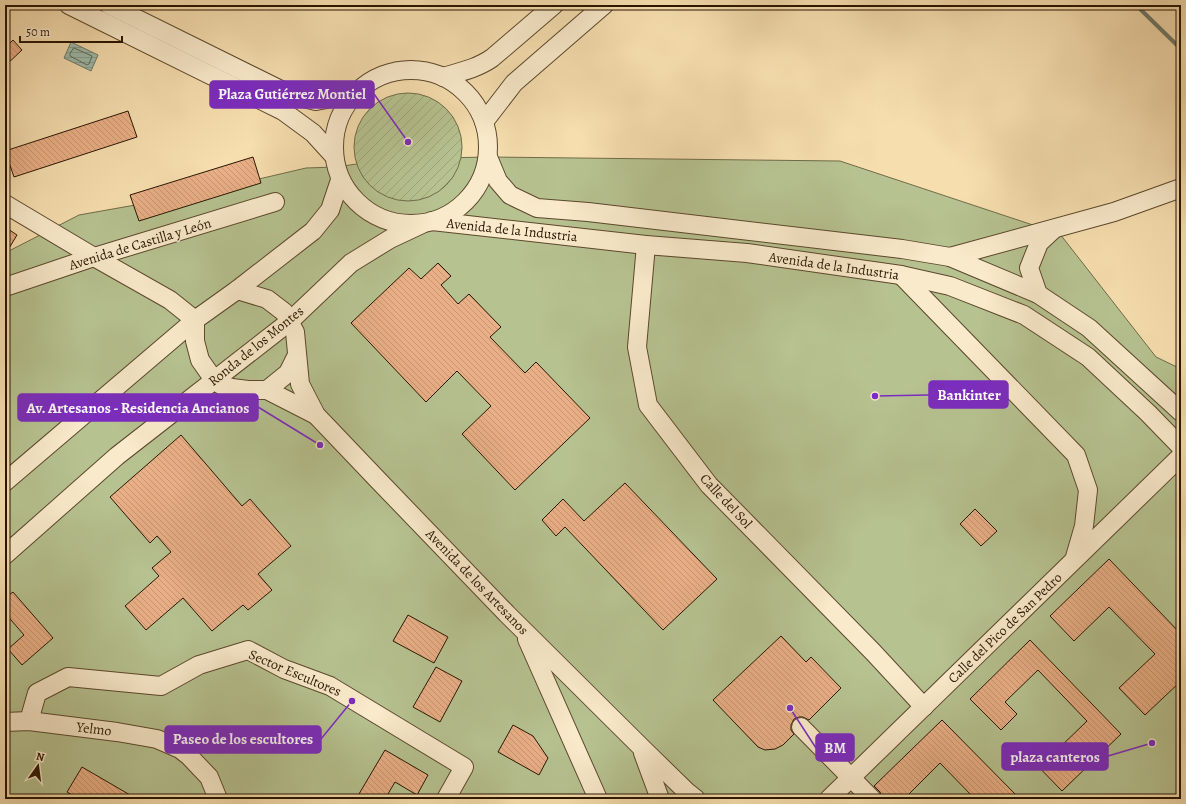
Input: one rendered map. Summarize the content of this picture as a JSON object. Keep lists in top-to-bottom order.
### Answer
{
  "streets": {
    "street": [
      "Avenida de la Industria",
      "Avenida de Castilla y León",
      "Ronda de los Montes",
      "Calle del Sol",
      "Avenida de los Artesanos",
      "Calle del Pico de San Pedro",
      "Sector Escultores",
      "Yelmo"
    ]
  },
  "crossings": [
    ["Avenida de la Industria", "Ronda de los Montes"],
    ["Avenida de la Industria", "Calle del Sol"],
    ["Ronda de los Montes", "Avenida de los Artesanos"],
    ["Calle del Sol", "Calle del Pico de San Pedro"],
    ["Sector Escultores", "Yelmo"]
  ],
  "places": [
    "Plaza Gutiérrez Montiel",
    "Bankinter",
    "Av. Artesanos - Residencia Ancianos",
    "Paseo de los escultores",
    "BM",
    "plaza canteros"
  ],
  "scale_bar": "50 m",
  "north": "top"
}
